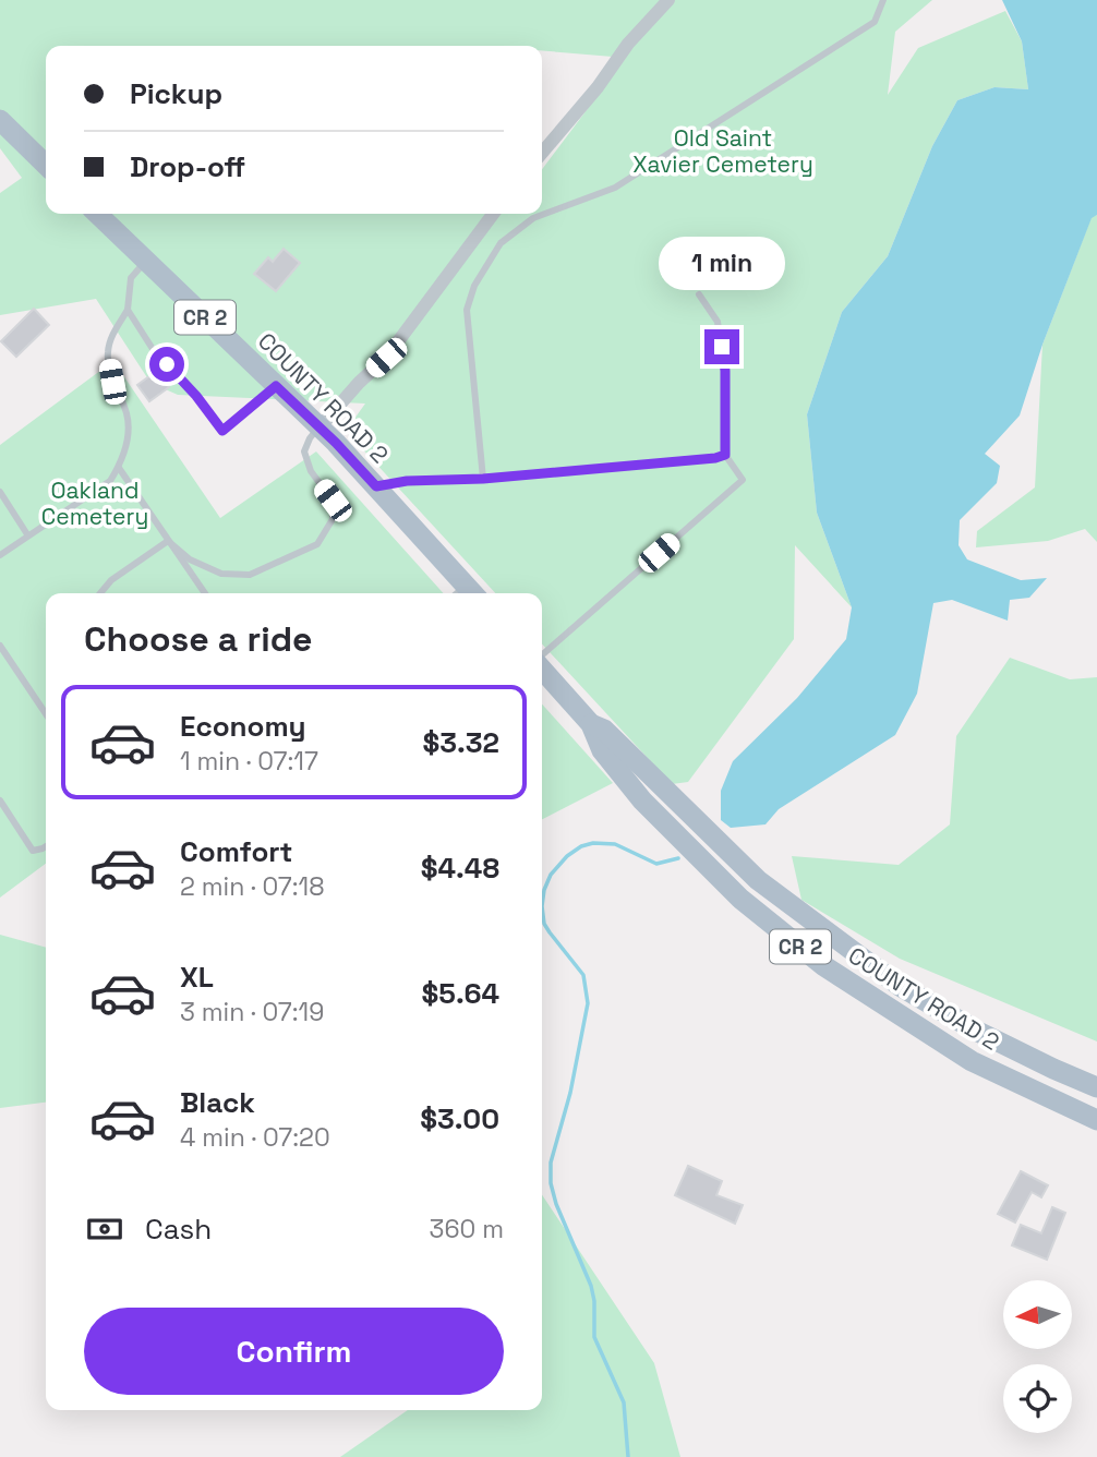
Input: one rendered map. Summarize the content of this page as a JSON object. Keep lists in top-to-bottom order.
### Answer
{
  "streets": {
    "main road": ["CR 2", "COUNTY ROAD 2"]
  },
  "parks": ["Old Saint Xavier Cemetery", "Oakland Cemetery"],
  "north": "left",
  "page": {
    "banner": ["Pickup", "Drop-off"],
    "bubble": "1 min",
    "heading": "Choose a ride",
    "list": [
      {
        "name": "Economy",
        "note": "1 min · 07:17",
        "value": "$3.32"
      },
      {
        "name": "Comfort",
        "note": "2 min · 07:18",
        "value": "$4.48"
      },
      {
        "name": "XL",
        "note": "3 min · 07:19",
        "value": "$5.64"
      },
      {
        "name": "Black",
        "note": "4 min · 07:20",
        "value": "$3.00"
      }
    ],
    "pay": ["Cash", "360 m"],
    "buttons": "Confirm"
  }
}
